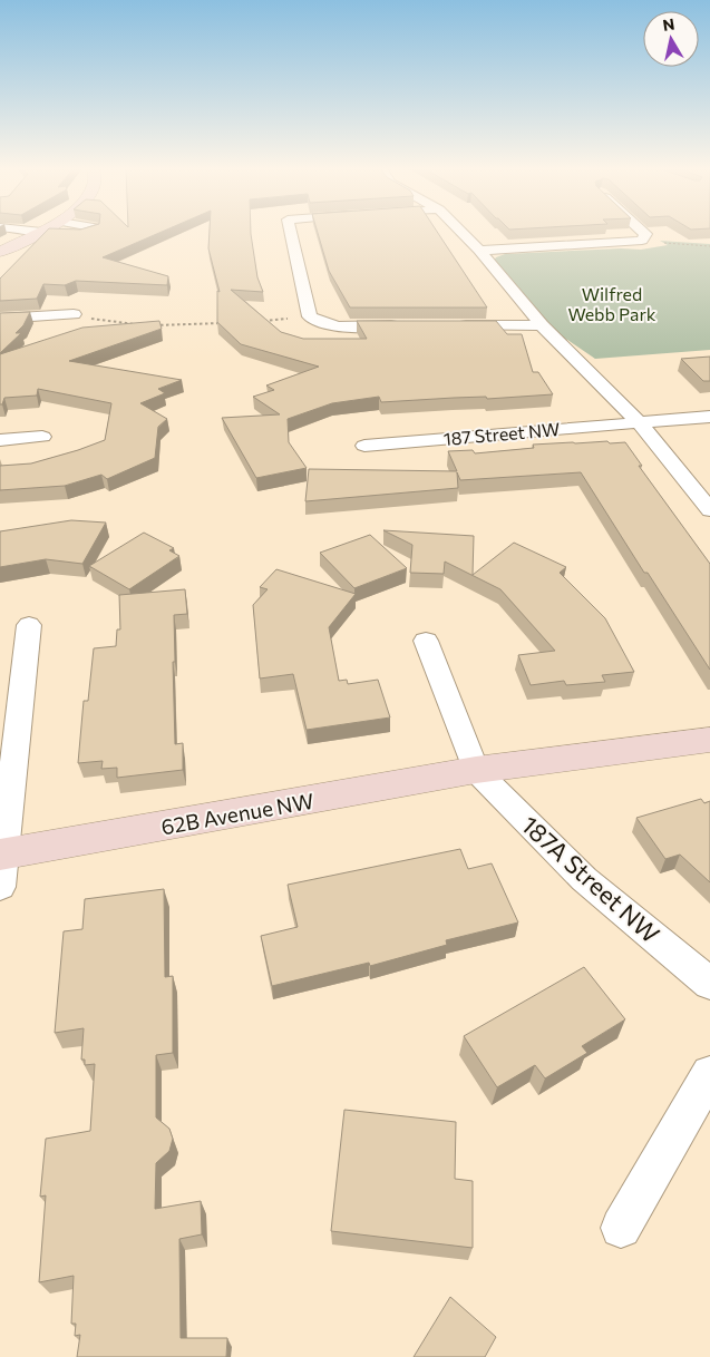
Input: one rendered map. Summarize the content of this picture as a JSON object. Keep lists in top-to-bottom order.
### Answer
{
  "streets": {
    "street": ["187 Street NW", "62B Avenue NW", "187A Street NW"]
  },
  "crossings": [
    ["62B Avenue NW", "187A Street NW"]
  ],
  "parks": ["Wilfred Webb Park"],
  "north": "top"
}
